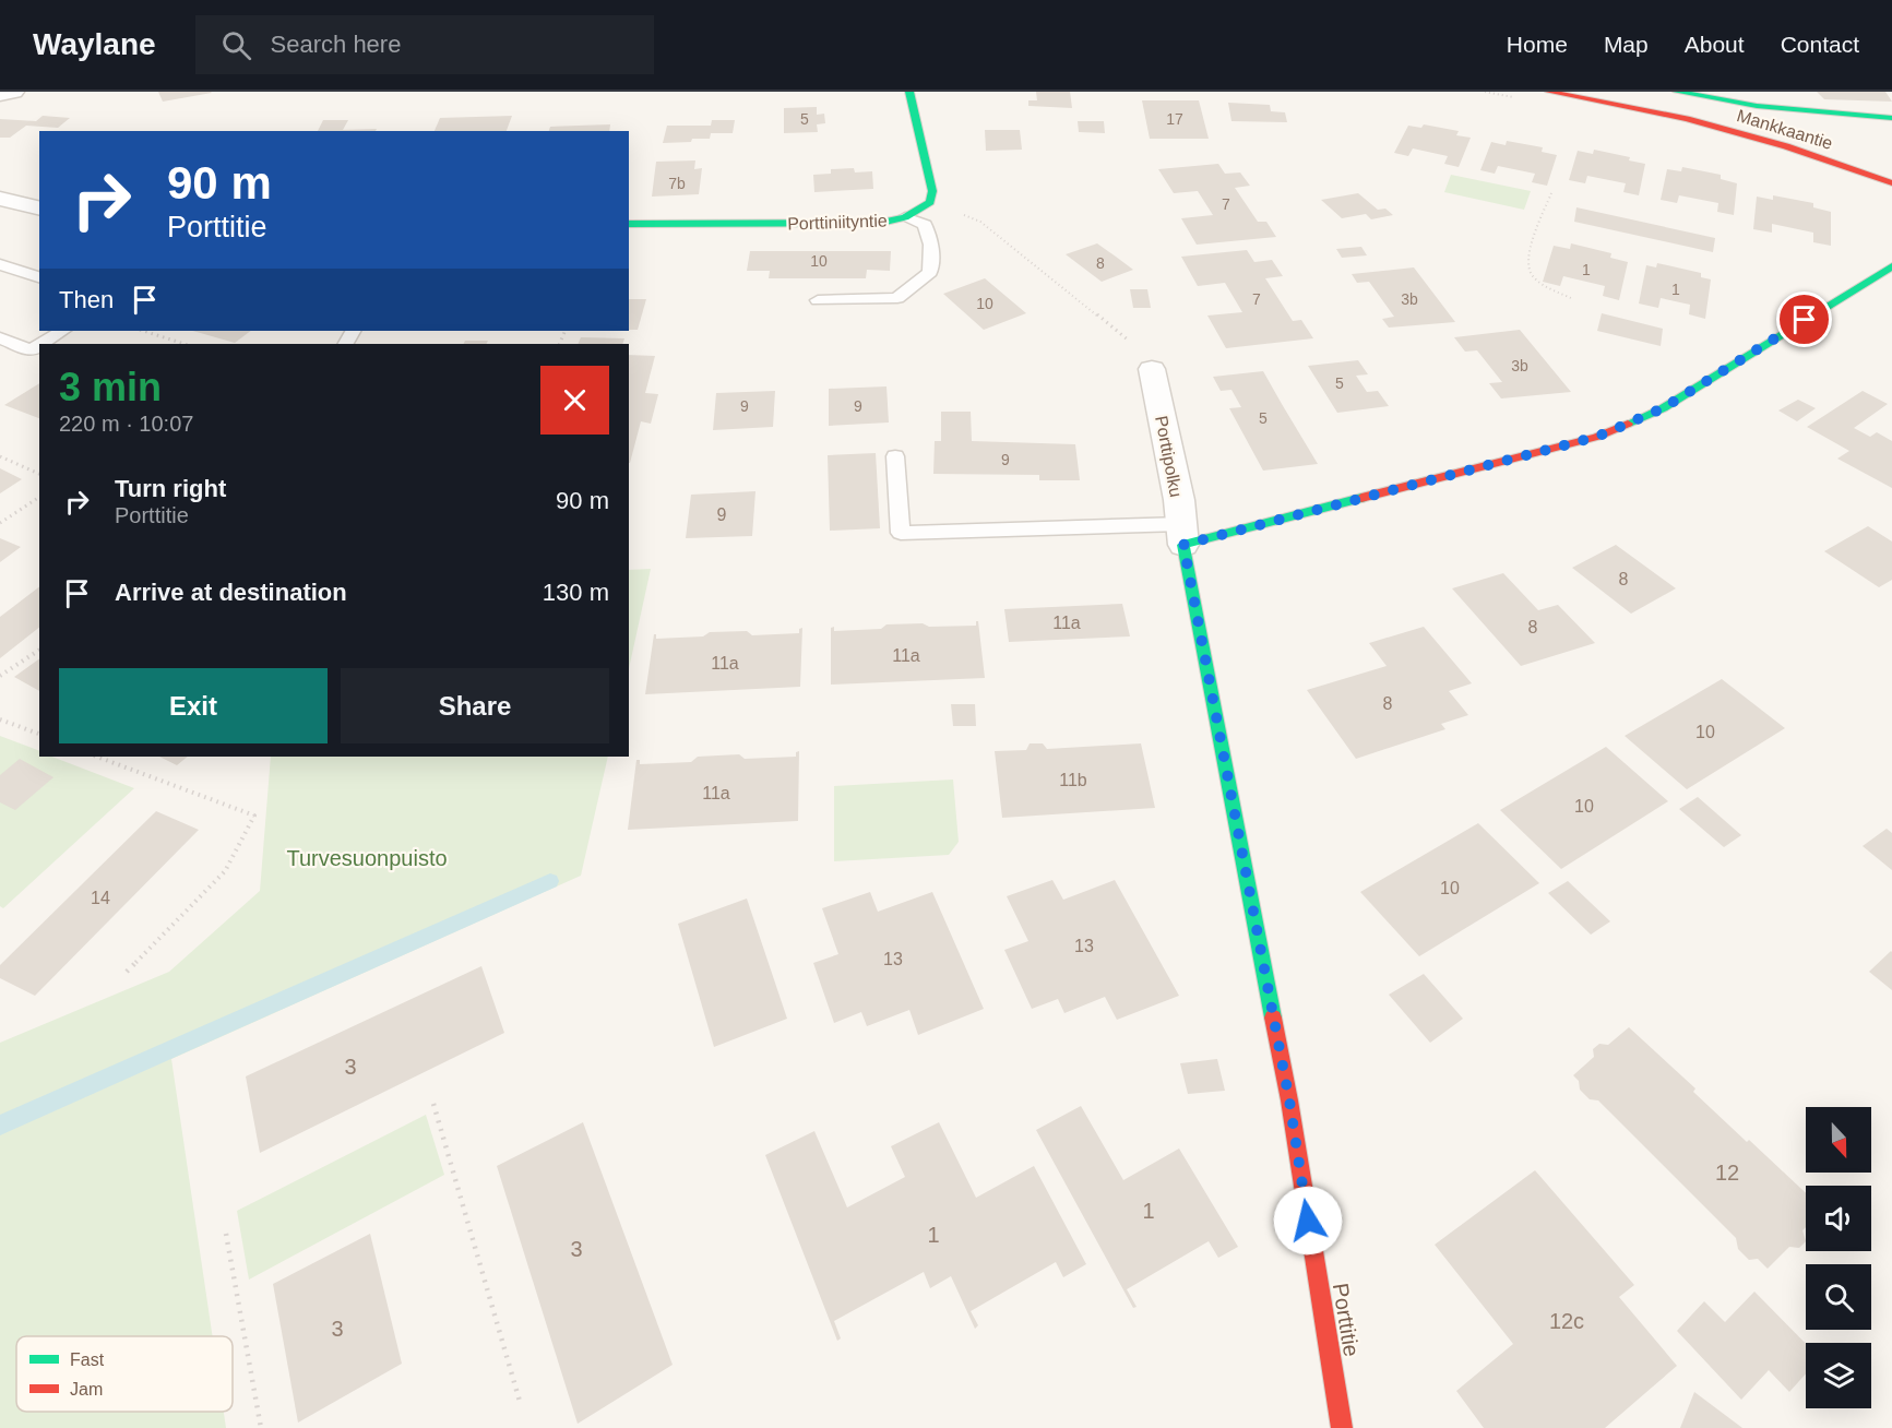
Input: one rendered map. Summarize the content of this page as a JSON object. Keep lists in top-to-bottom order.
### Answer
{
  "streets": {
    "street": [
      "Mankkaantie",
      "Porttiniityntie",
      "Porttipolku",
      "Porttitie"
    ]
  },
  "crossings": [
    ["Porttipolku", "Porttitie"]
  ],
  "parks": ["Turvesuonpuisto"],
  "house_numbers": [
    "5",
    "17",
    "7b",
    "7",
    "10",
    "8",
    "1",
    "1",
    "7",
    "3b",
    "10",
    "3b",
    "5",
    "9",
    "9",
    "5",
    "9",
    "9",
    "8",
    "11a",
    "8",
    "11a",
    "11a",
    "8",
    "10",
    "11b",
    "11a",
    "10",
    "10",
    "14",
    "13",
    "13",
    "3",
    "12",
    "1",
    "1",
    "3",
    "12c",
    "3"
  ],
  "legend": ["Fast", "Jam"],
  "north": "bottom",
  "page": {
    "header": "Waylane",
    "search": "Search here",
    "nav": [
      "Home",
      "Map",
      "About",
      "Contact"
    ],
    "turn": ["90 m", "Porttitie"],
    "then": "Then",
    "heading": ["3 min", "220 m · 10:07"],
    "list": [
      {
        "name": "Turn right",
        "note": "Porttitie",
        "value": "90 m"
      },
      {
        "name": "Arrive at destination",
        "value": "130 m"
      }
    ],
    "buttons": ["Exit", "Share"]
  }
}
